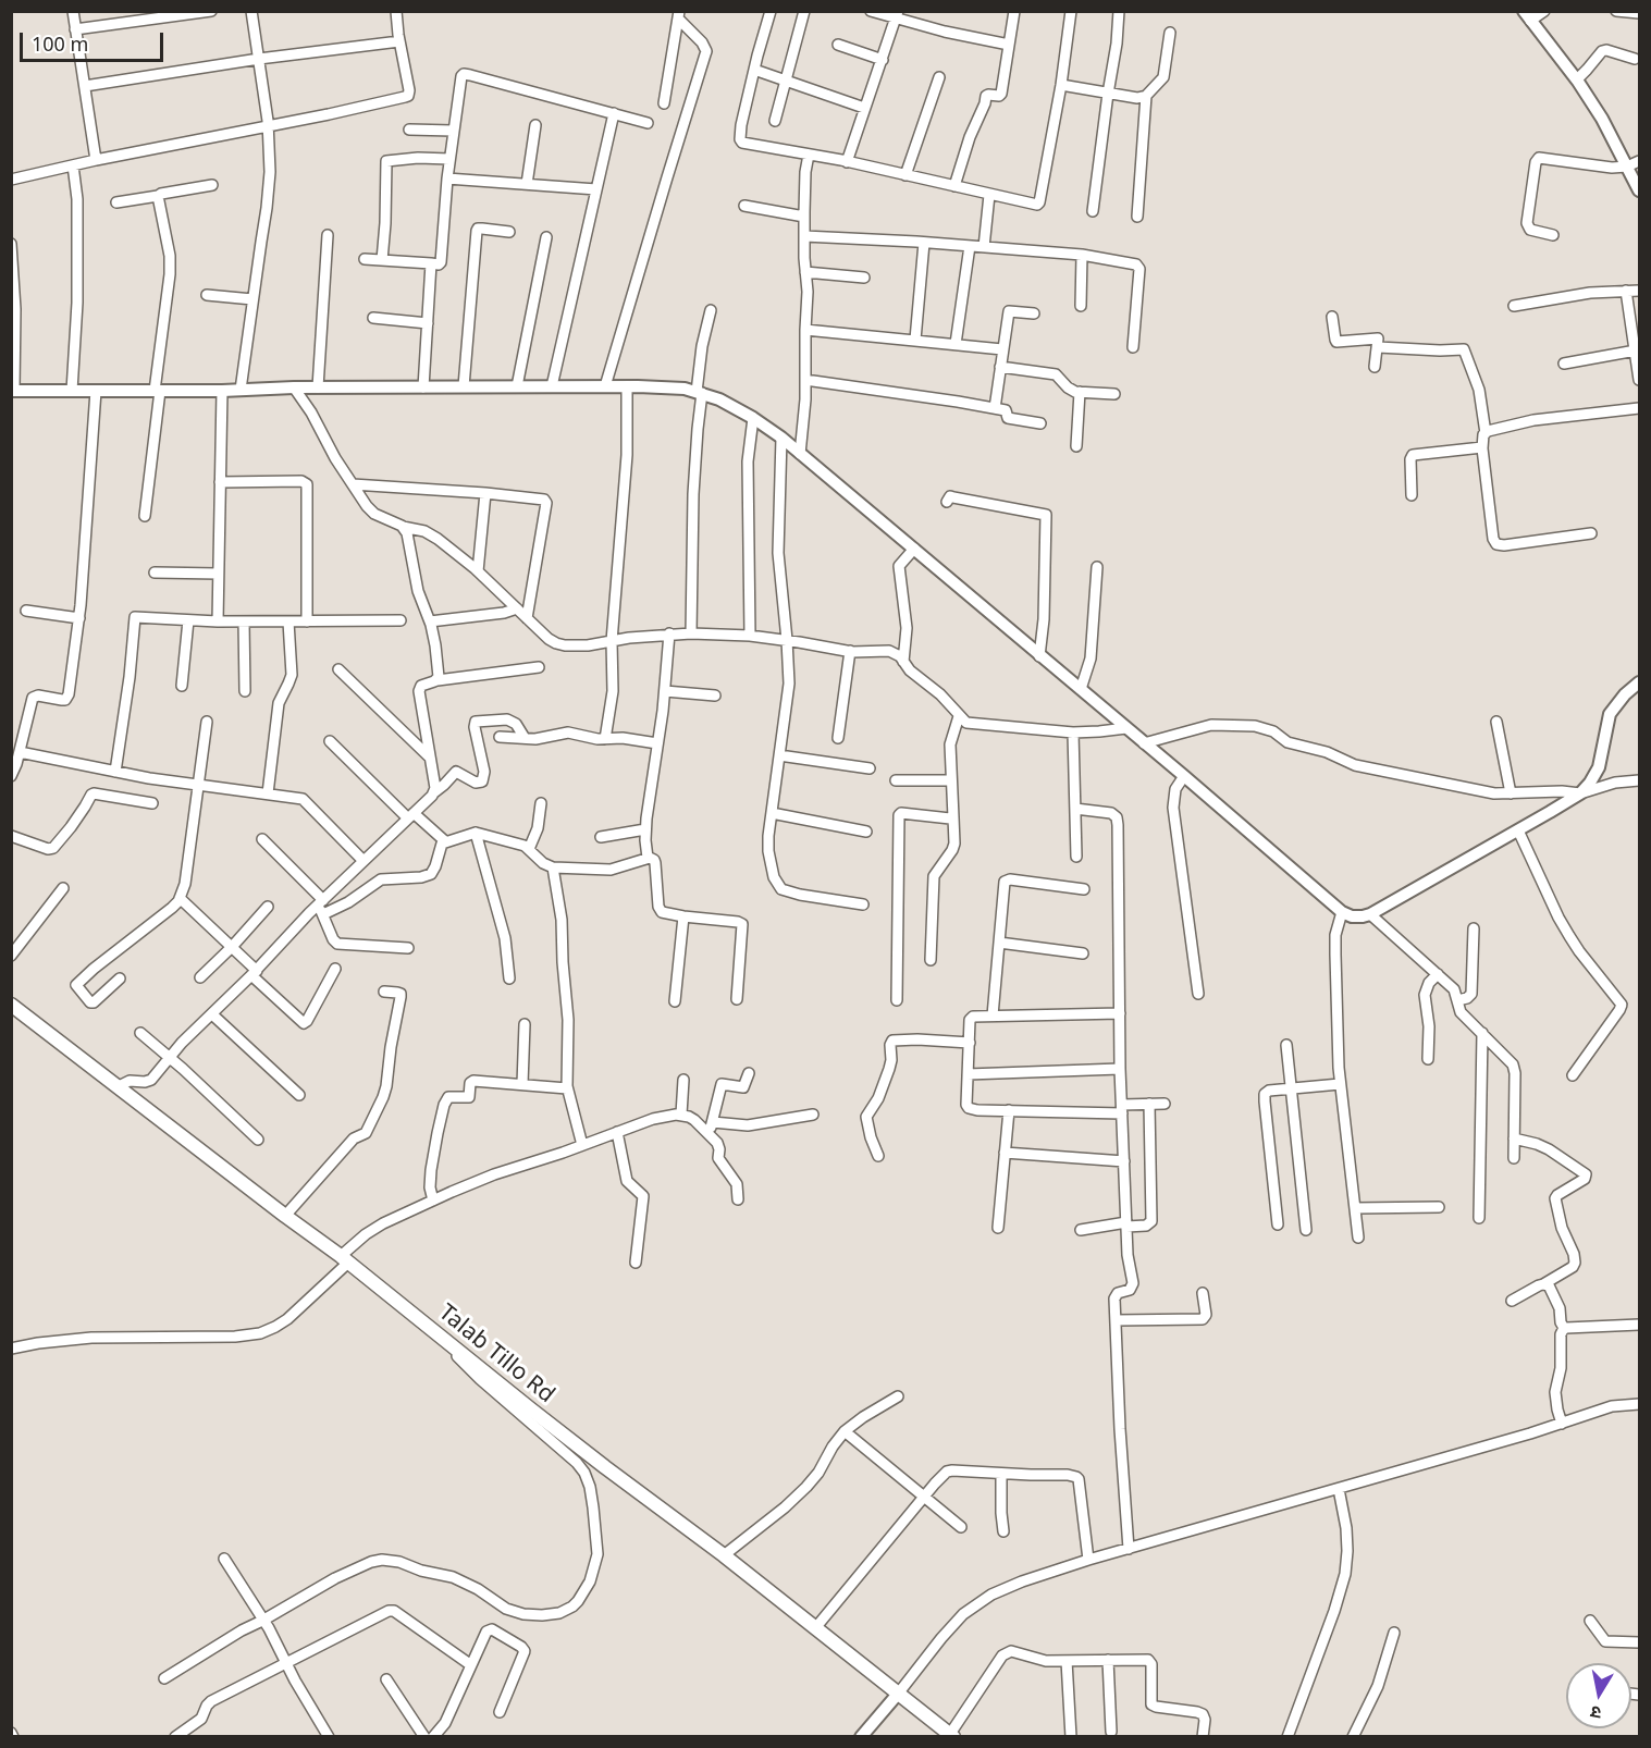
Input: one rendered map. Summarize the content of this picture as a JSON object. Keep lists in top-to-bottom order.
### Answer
{
  "streets": {
    "main road": ["Talab Tillo Rd"]
  },
  "scale_bar": "100 m",
  "north": "bottom"
}
